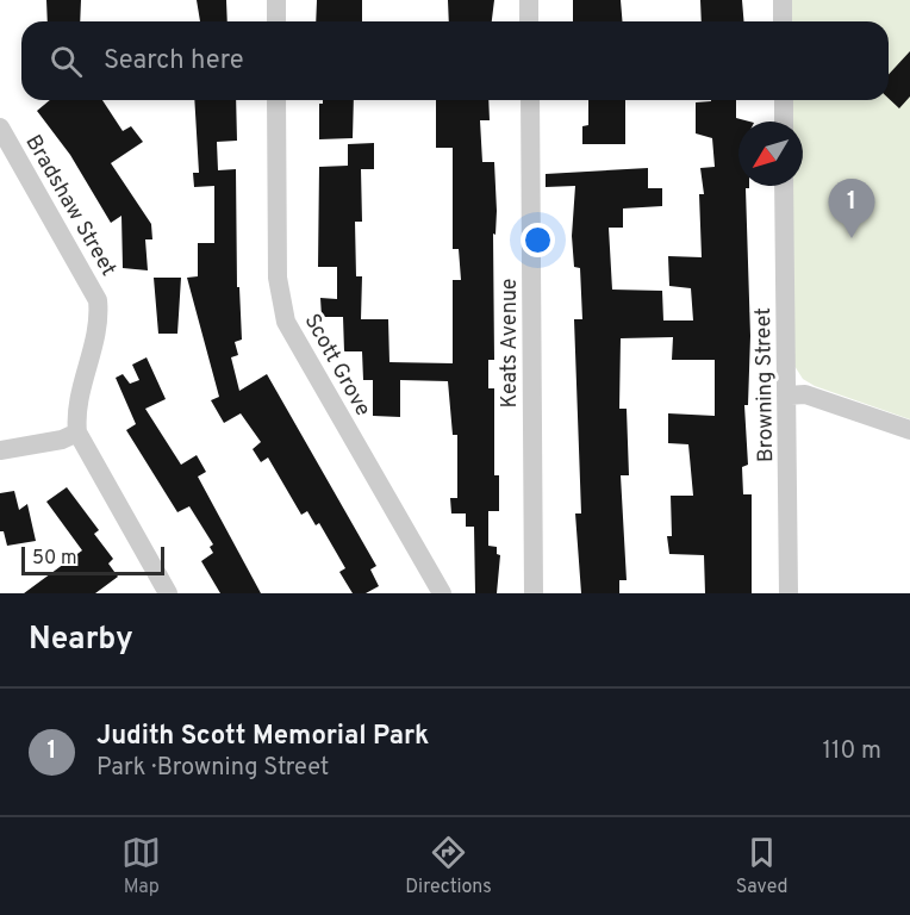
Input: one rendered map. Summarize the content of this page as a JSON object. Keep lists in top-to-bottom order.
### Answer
{
  "streets": {
    "street": [
      "Bradshaw Street",
      "Keats Avenue",
      "Scott Grove",
      "Browning Street"
    ]
  },
  "scale_bar": "50 m",
  "north": "bottom left",
  "page": {
    "search": "Search here",
    "pins": "1",
    "scale": "50 m",
    "heading": "Nearby",
    "list": [
      {
        "mark": "1",
        "name": "Judith Scott Memorial Park",
        "note": "Park · Browning Street",
        "value": "110 m"
      }
    ],
    "nav": ["Map", "Directions", "Saved"]
  }
}
